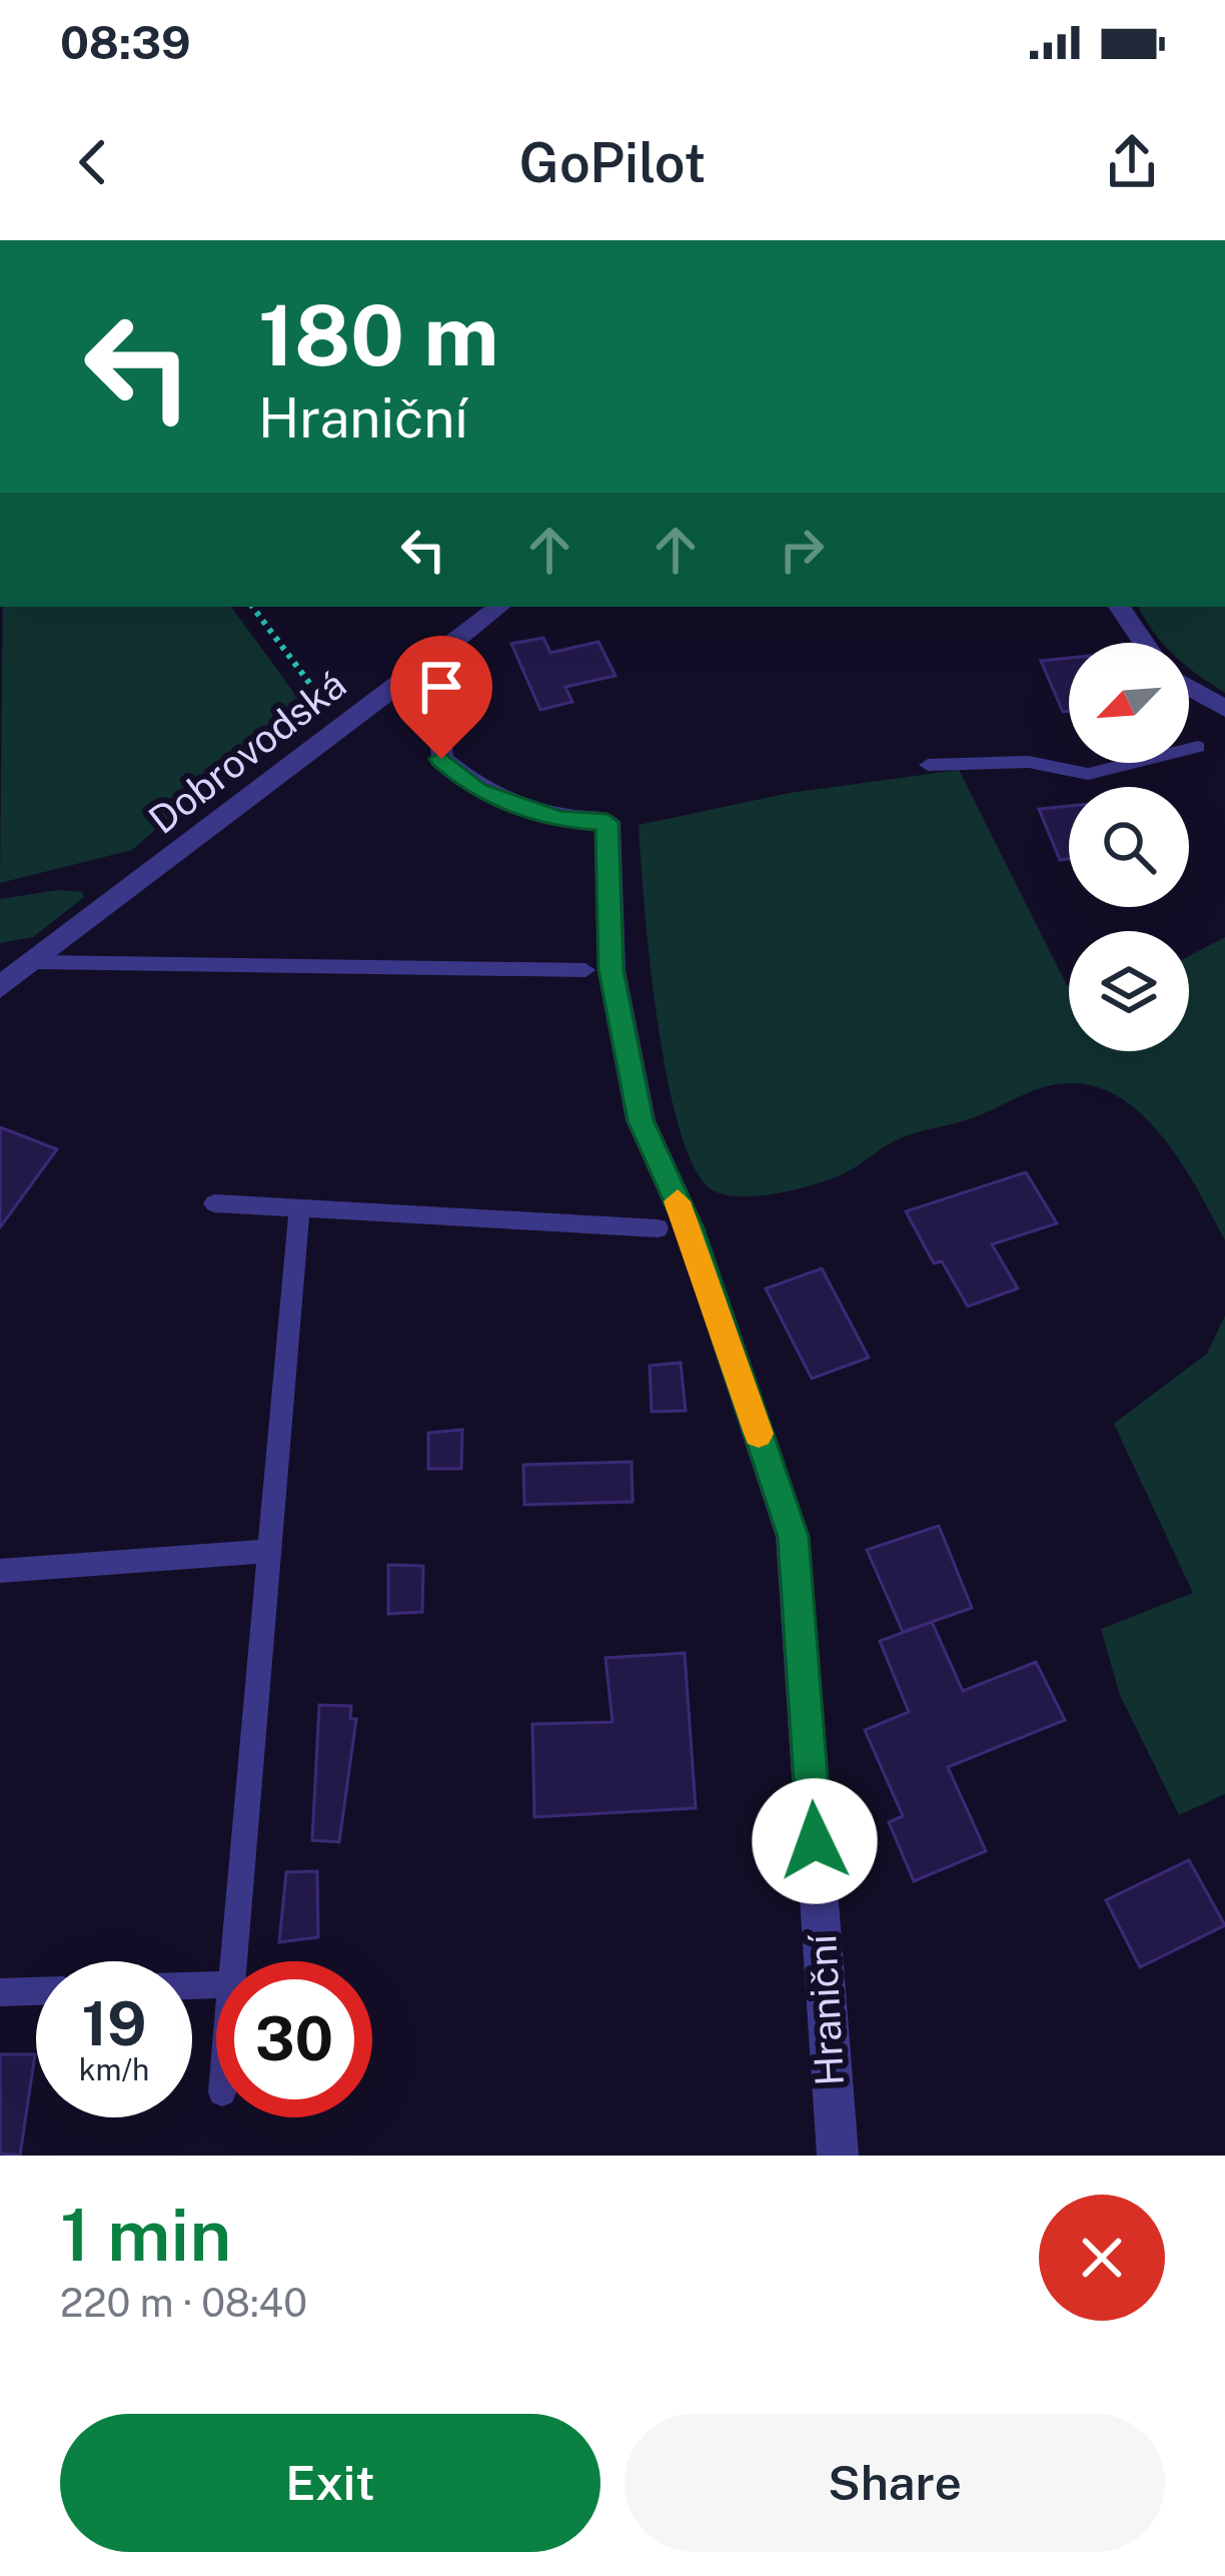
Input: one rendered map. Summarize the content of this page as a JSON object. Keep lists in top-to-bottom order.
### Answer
{
  "streets": {
    "street": ["Dobrovodská", "Hraniční"]
  },
  "crossings": [
    ["Dobrovodská", "Hraniční"]
  ],
  "north": "bottom left",
  "page": {
    "status": "08:39",
    "header": "GoPilot",
    "turn": ["180 m", "Hraniční"],
    "speed": "19 km/h",
    "limit": "30",
    "heading": ["1 min", "220 m · 08:40"],
    "buttons": ["Exit", "Share"]
  }
}
